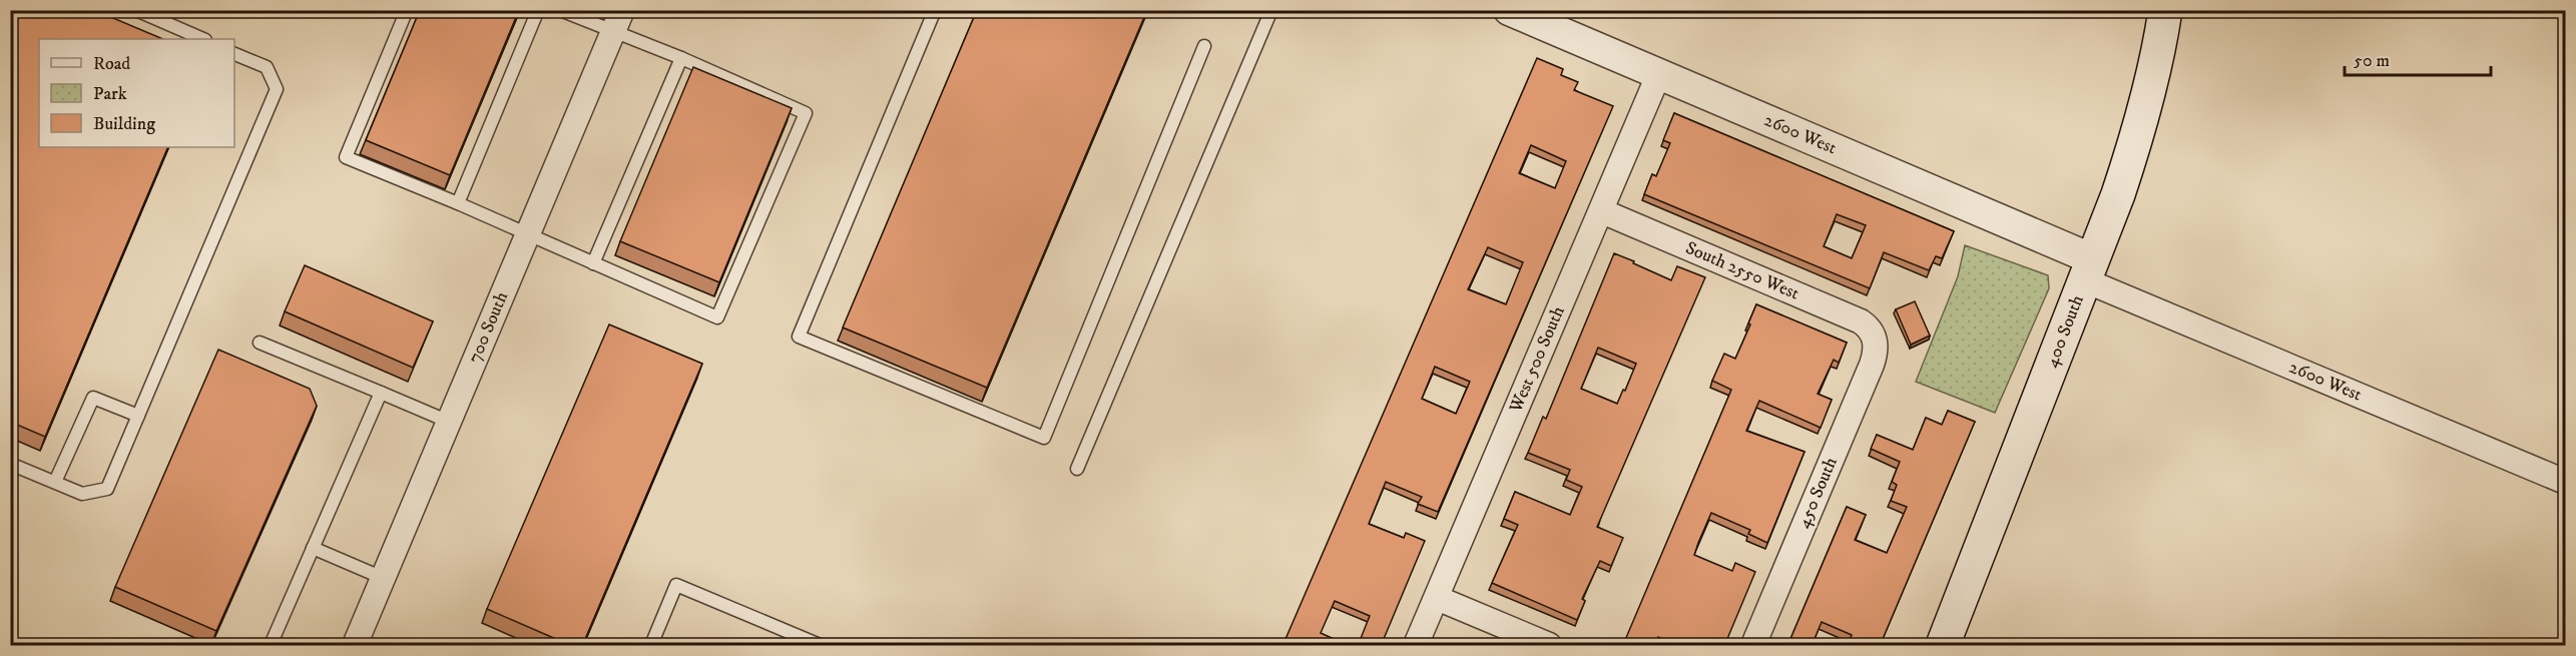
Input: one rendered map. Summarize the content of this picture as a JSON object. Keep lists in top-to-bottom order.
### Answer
{
  "streets": {
    "main road": ["400 South"],
    "street": [
      "2600 West",
      "South 2550 West",
      "700 South",
      "West 500 South",
      "450 South"
    ]
  },
  "crossings": [
    ["2600 West", "400 South"],
    ["2600 West", "West 500 South"],
    ["South 2550 West", "West 500 South"],
    ["South 2550 West", "450 South"]
  ],
  "legend": ["Road", "Park", "Building"],
  "scale_bar": "50 m"
}
